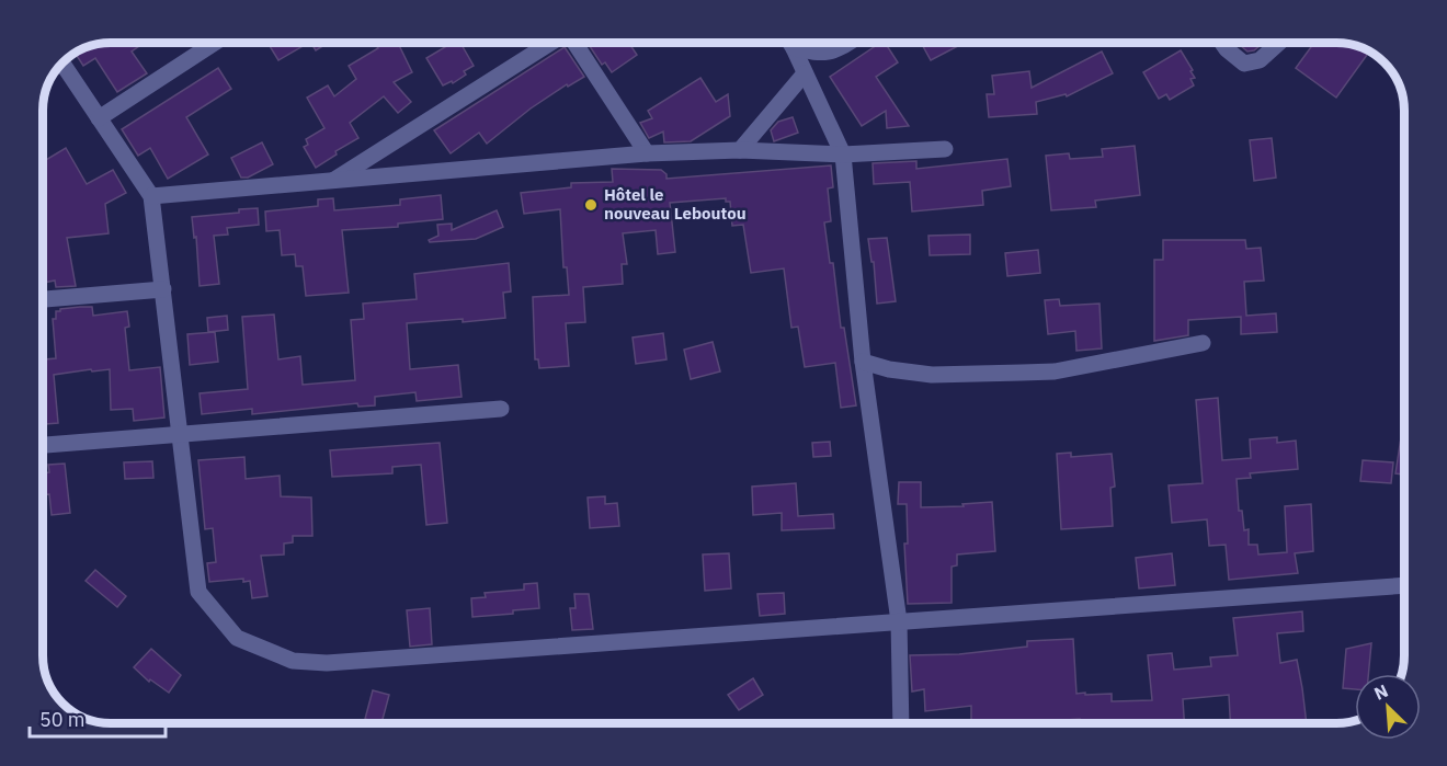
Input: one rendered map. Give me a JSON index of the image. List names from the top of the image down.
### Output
{
  "places": ["Hôtel le nouveau Leboutou"],
  "scale_bar": "50 m",
  "north": "top left"
}
